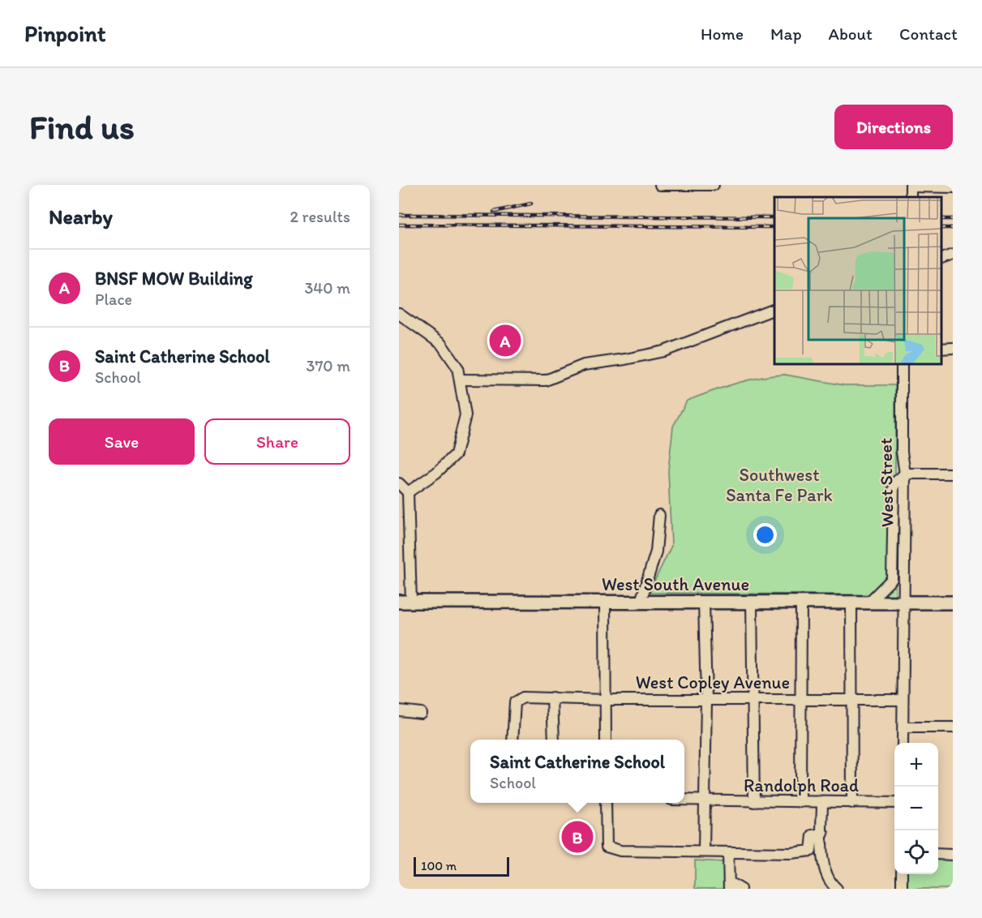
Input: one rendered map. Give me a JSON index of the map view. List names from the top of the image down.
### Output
{
  "streets": {
    "main road": ["West South Avenue"],
    "street": ["West Street", "West Copley Avenue", "Randolph Road"]
  },
  "crossings": [
    ["West Street", "West South Avenue"],
    ["West Street", "West Copley Avenue"]
  ],
  "parks": ["Southwest Santa Fe Park"],
  "scale_bar": "100 m",
  "page": {
    "header": "Pinpoint",
    "nav": [
      "Home",
      "Map",
      "About",
      "Contact"
    ],
    "buttons": [
      "Directions",
      ["Save", "Share"]
    ],
    "title": "Find us",
    "heading": ["Nearby", "2 results"],
    "list": [
      {
        "mark": "A",
        "name": "BNSF MOW Building",
        "note": "Place",
        "value": "340 m"
      },
      {
        "mark": "B",
        "name": "Saint Catherine School",
        "note": "School",
        "value": "370 m"
      }
    ],
    "pins": ["A", "B"],
    "popup": ["Saint Catherine School", "School"],
    "map_buttons": ["+", "−"],
    "scale": "100 m"
  }
}
